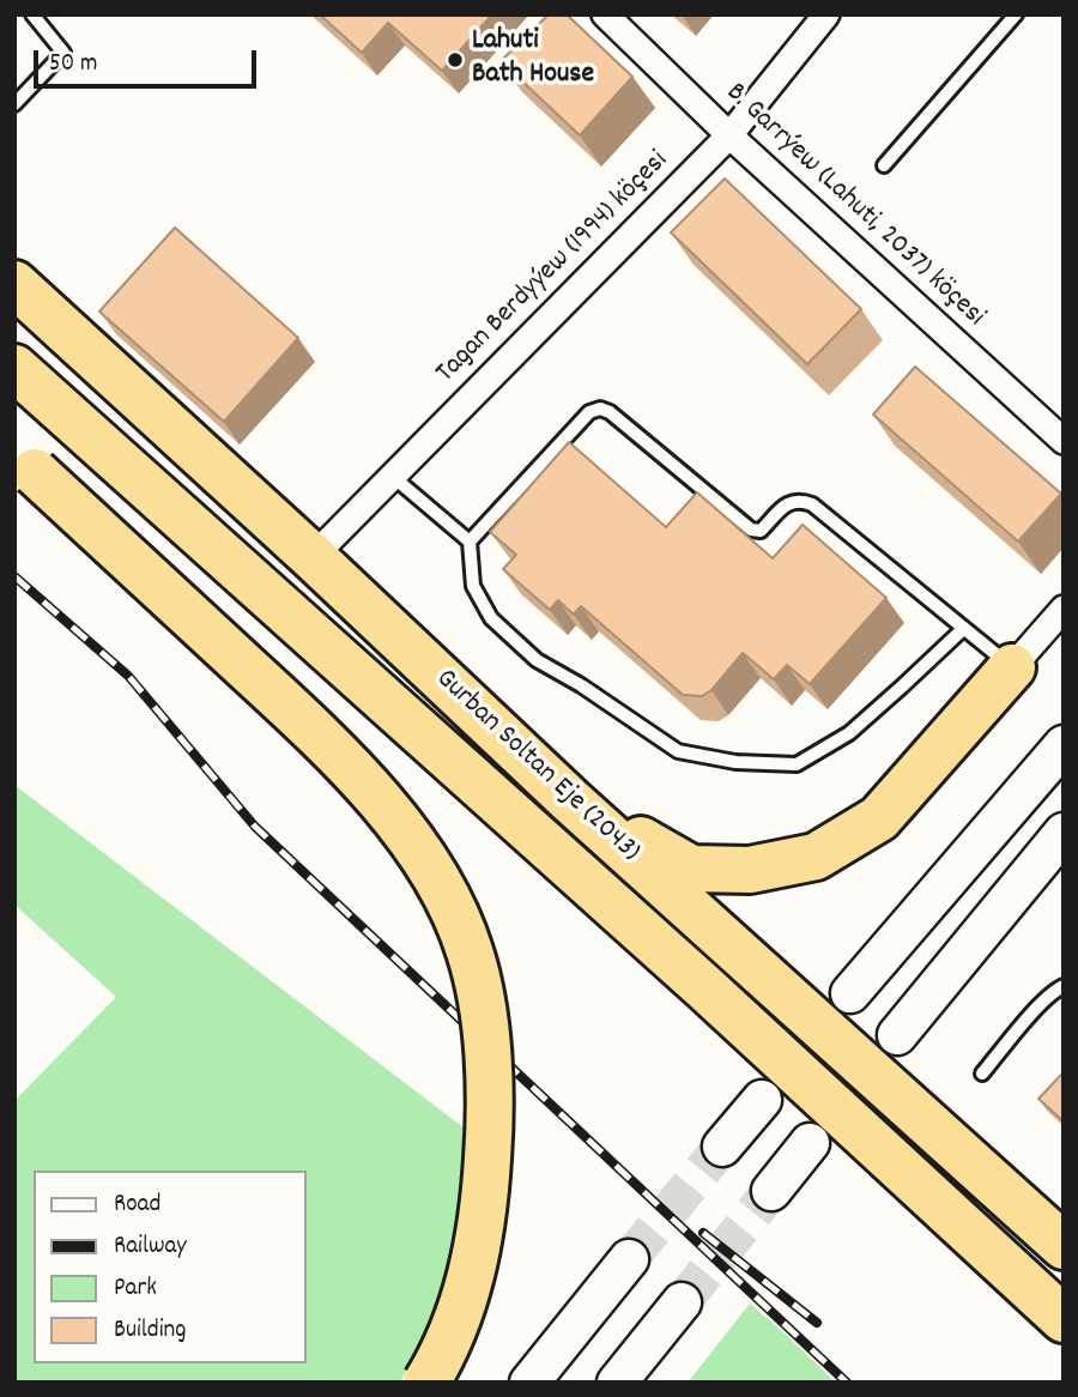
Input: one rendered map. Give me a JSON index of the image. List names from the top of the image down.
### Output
{
  "streets": {
    "highway": ["Gurban Soltan Eje (2043)"],
    "street": ["B. Garrýew (Lahuti, 2037) köçesi", "Tagan Berdyýew (1994) köçesi"]
  },
  "crossings": [
    ["B. Garrýew (Lahuti, 2037) köçesi", "Tagan Berdyýew (1994) köçesi"],
    ["Tagan Berdyýew (1994) köçesi", "Gurban Soltan Eje (2043)"]
  ],
  "places": ["Lahuti Bath House"],
  "legend": [
    "Road",
    "Railway",
    "Park",
    "Building"
  ],
  "scale_bar": "50 m"
}
